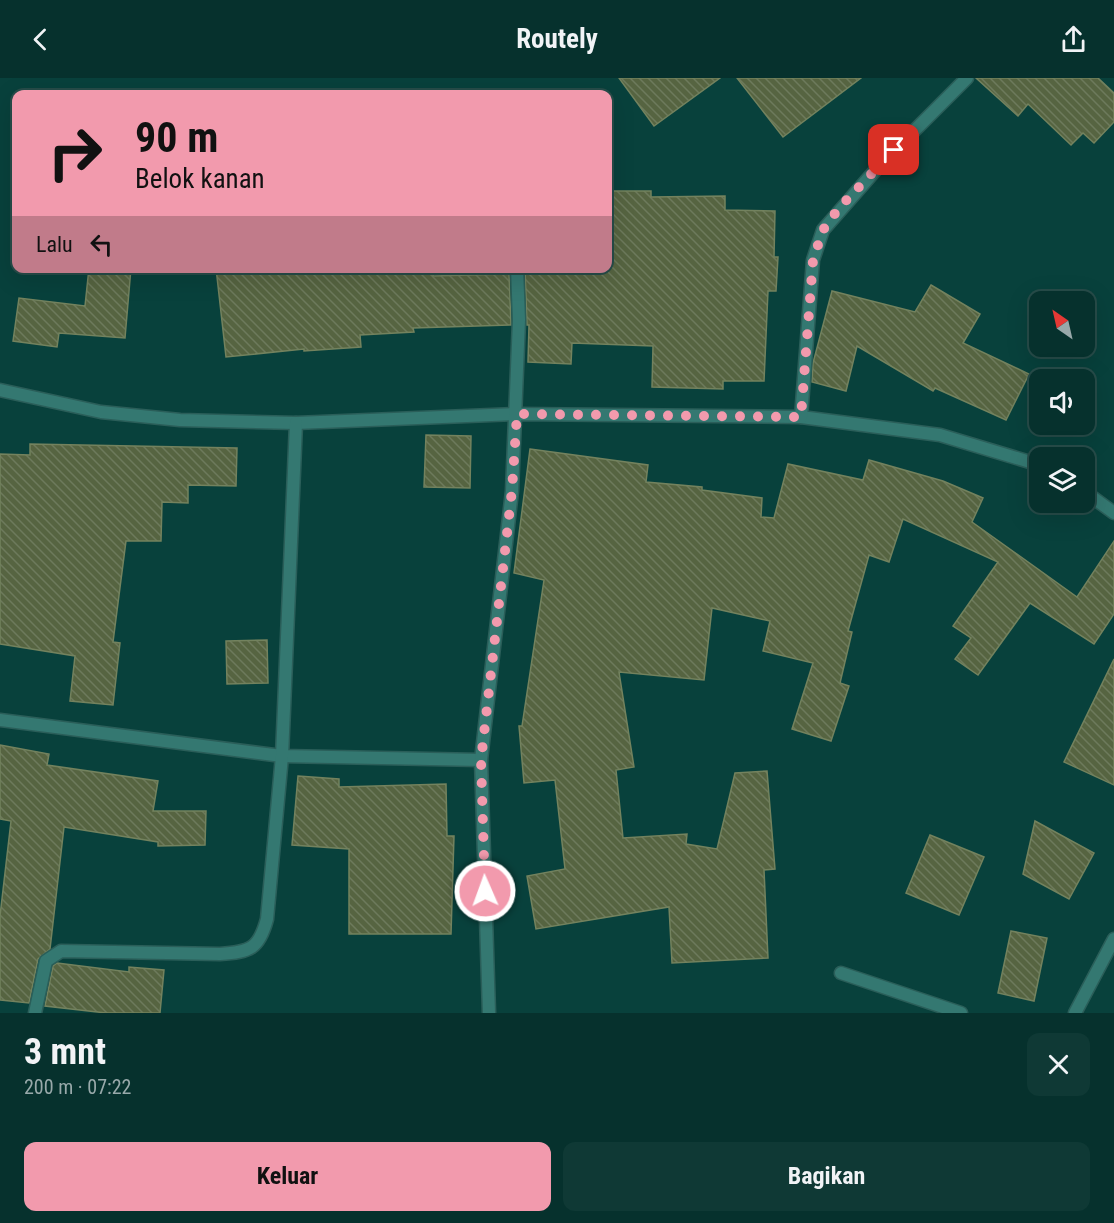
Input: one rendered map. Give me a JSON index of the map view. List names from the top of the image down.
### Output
{
  "north": "top left",
  "page": {
    "header": "Routely",
    "turn": ["90 m", "Belok kanan"],
    "then": "Lalu",
    "heading": ["3 mnt", "200 m · 07:22"],
    "buttons": ["Keluar", "Bagikan"]
  }
}
